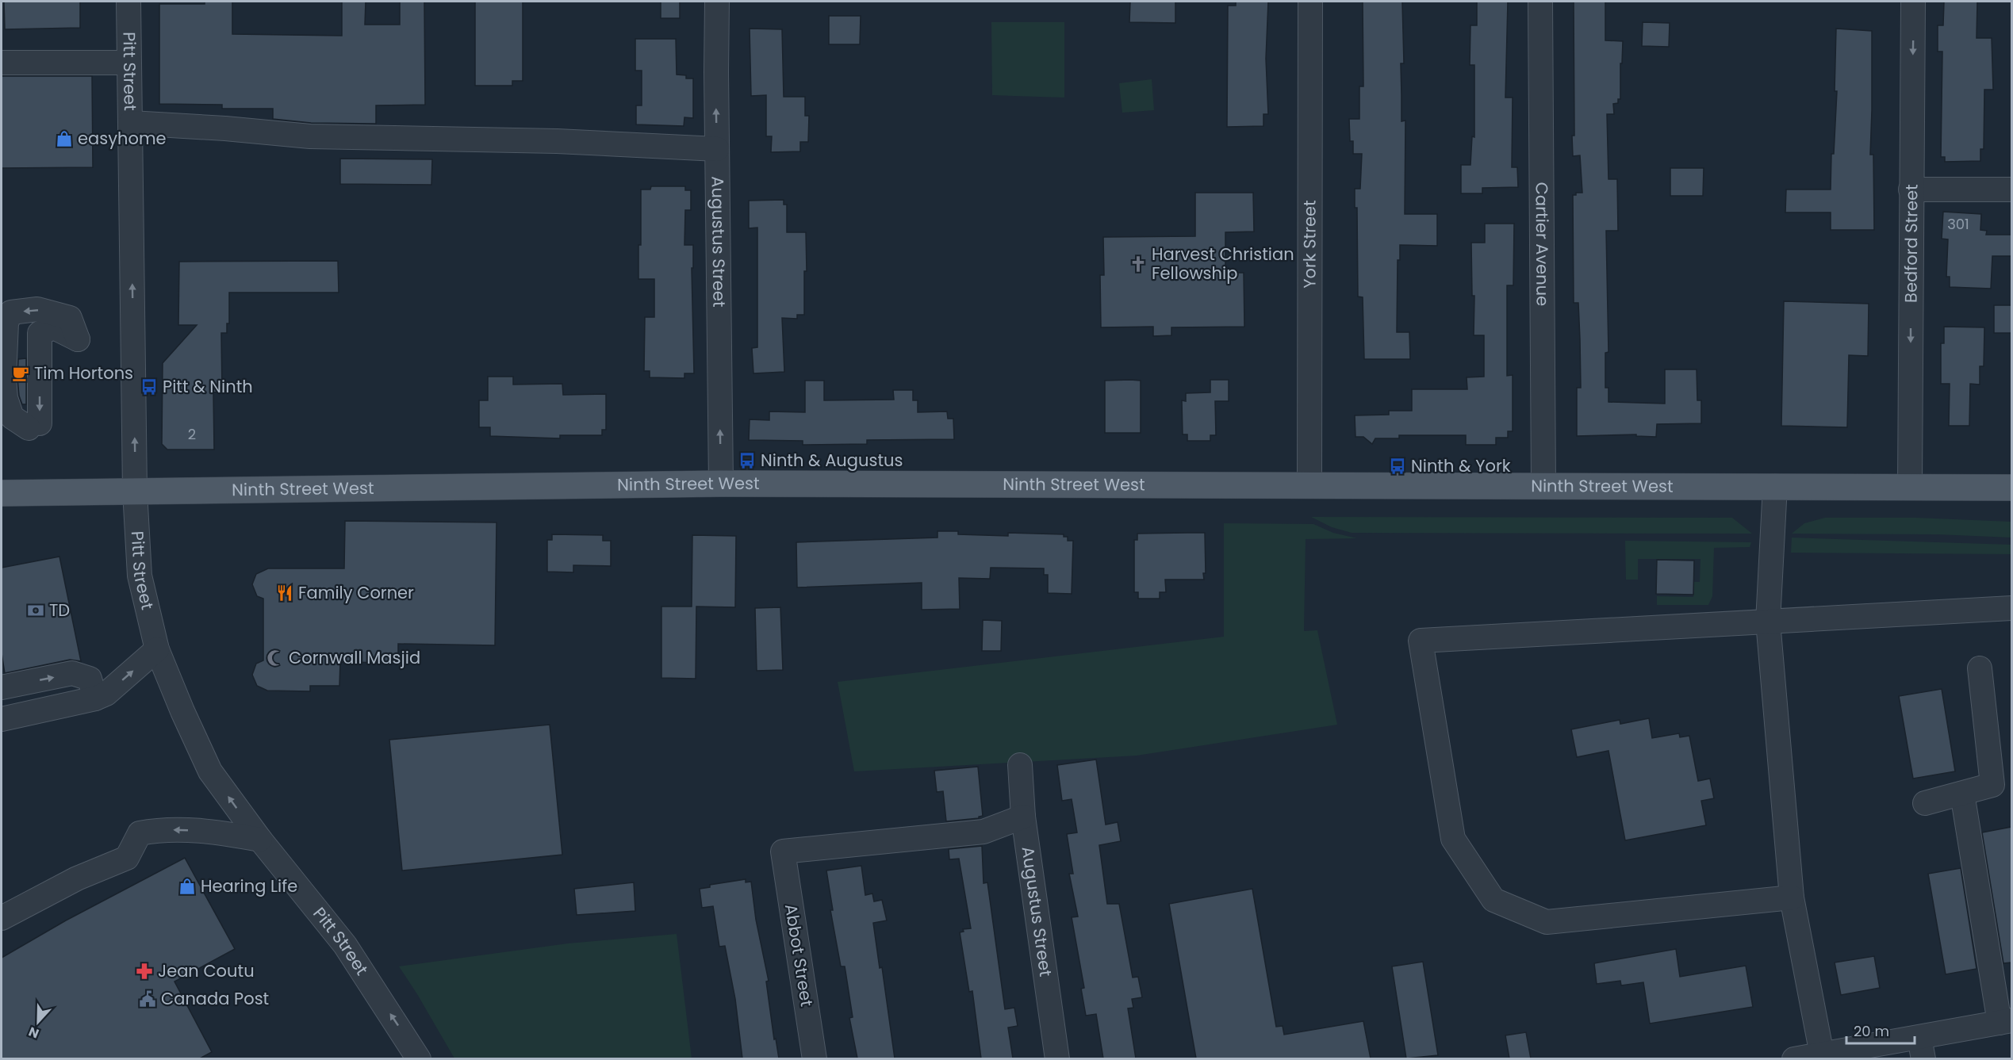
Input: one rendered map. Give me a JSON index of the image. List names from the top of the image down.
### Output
{
  "streets": {
    "main road": ["Ninth Street West"],
    "street": [
      "Pitt Street",
      "Augustus Street",
      "York Street",
      "Bedford Street",
      "Cartier Avenue",
      "Abbot Street"
    ]
  },
  "crossings": [
    ["Pitt Street", "Ninth Street West"],
    ["Augustus Street", "Ninth Street West"],
    ["Augustus Street", "Abbot Street"],
    ["York Street", "Ninth Street West"],
    ["Bedford Street", "Ninth Street West"],
    ["Cartier Avenue", "Ninth Street West"]
  ],
  "one_way": ["Pitt Street", "Augustus Street", "Bedford Street"],
  "places": {
    "shop": ["easyhome", "Hearing Life"],
    "church": ["Harvest Christian Fellowship"],
    "cafe": ["Tim Hortons"],
    "bus stop": ["Pitt & Ninth", "Ninth & Augustus", "Ninth & York"],
    "restaurant": ["Family Corner"],
    "bank": ["TD"],
    "mosque": ["Cornwall Masjid"],
    "pharmacy": ["Jean Coutu"],
    "public building": ["Canada Post"]
  },
  "house_numbers": ["301", "2"],
  "scale_bar": "20 m",
  "north": "bottom"
}
